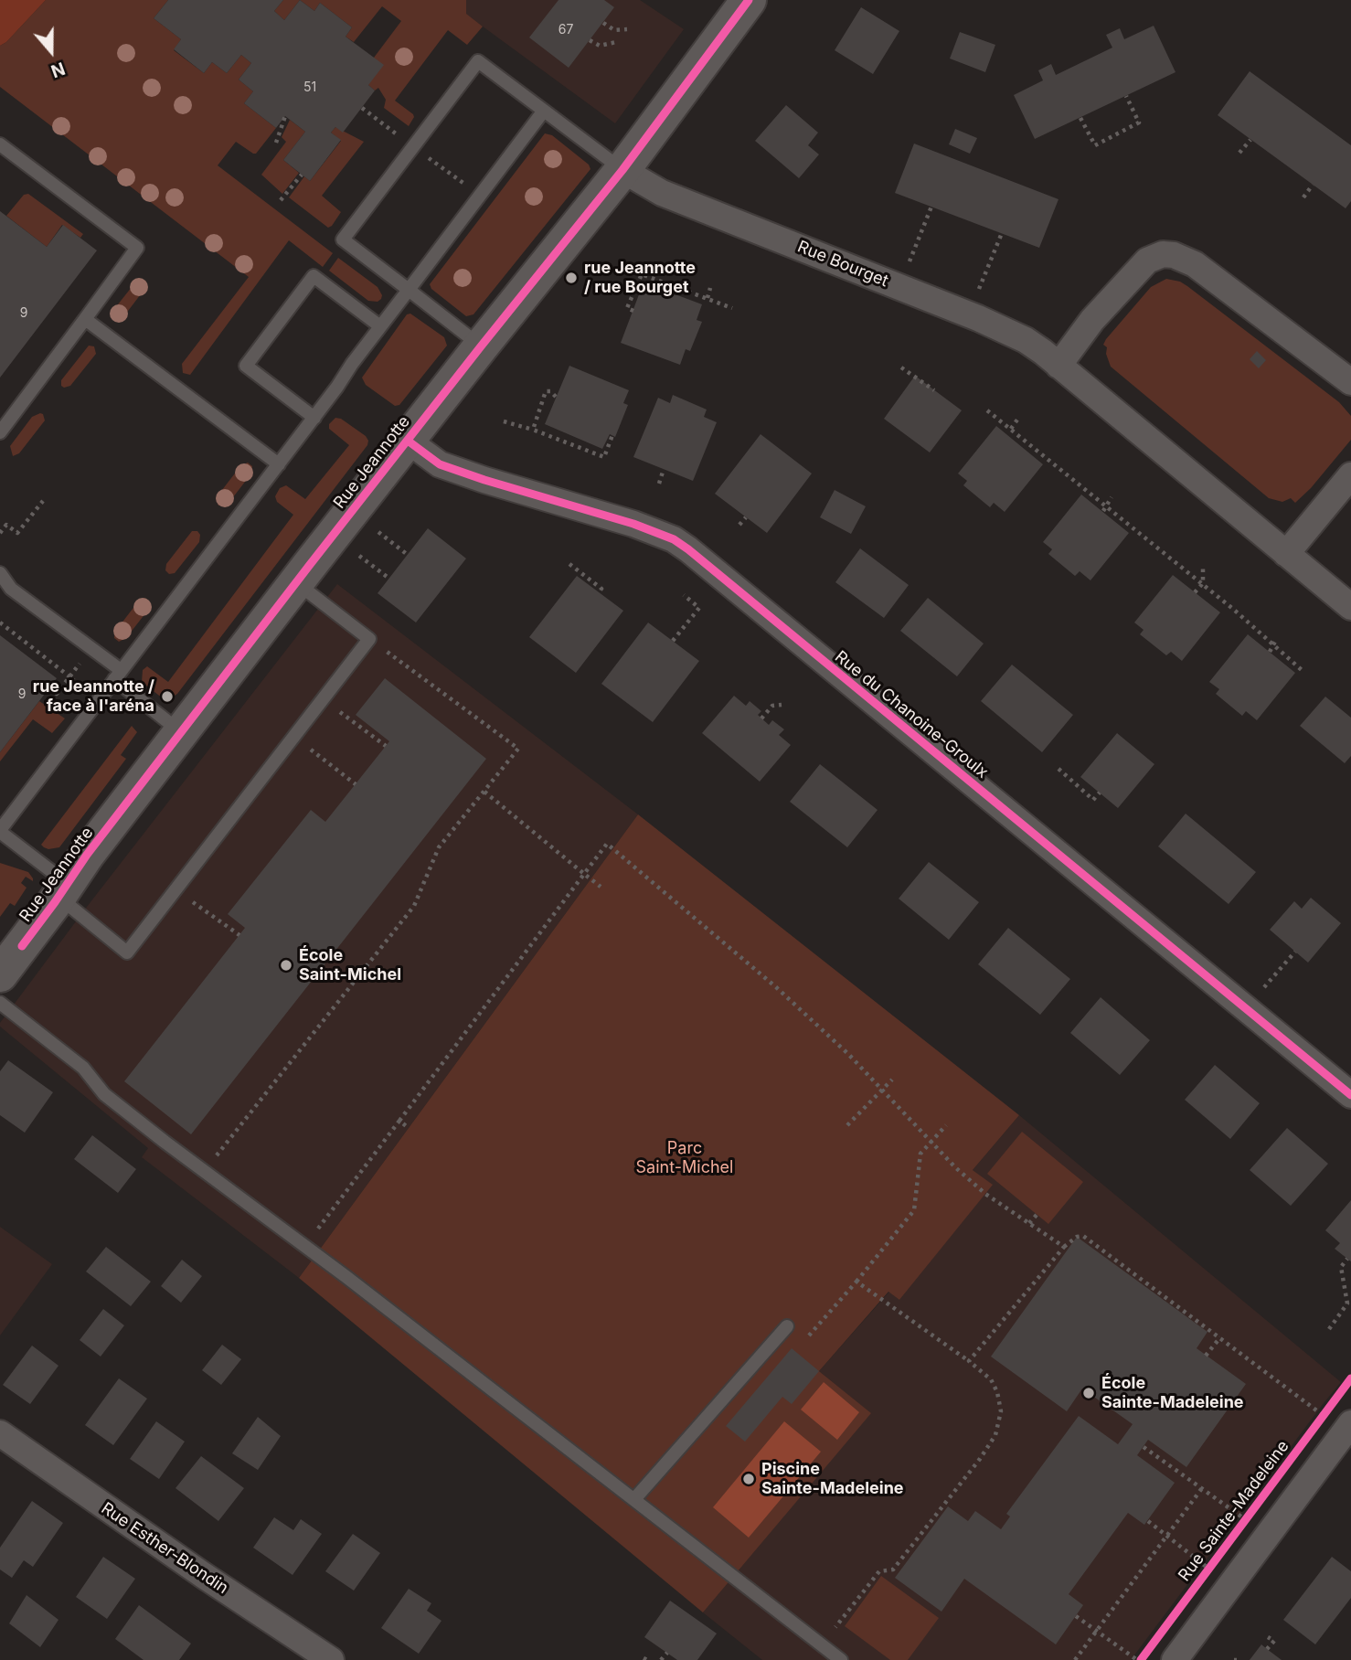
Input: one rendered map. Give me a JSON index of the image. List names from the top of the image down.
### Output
{
  "streets": {
    "main road": ["Rue Jeannotte"],
    "street": ["Rue Bourget", "Rue du Chanoine-Groulx", "Rue Esther-Blondin"],
    "cycle path": ["Rue Sainte-Madeleine"]
  },
  "crossings": [
    ["Rue Bourget", "Rue Jeannotte"],
    ["Rue Jeannotte", "Rue du Chanoine-Groulx"]
  ],
  "parks": ["Parc Saint-Michel"],
  "places": [
    "rue Jeannotte / rue Bourget",
    "rue Jeannotte / face à l'aréna",
    "École Saint-Michel",
    "École Sainte-Madeleine",
    "Piscine Sainte-Madeleine"
  ],
  "house_numbers": [
    "67",
    "51",
    "9",
    "9"
  ],
  "north": "bottom"
}
